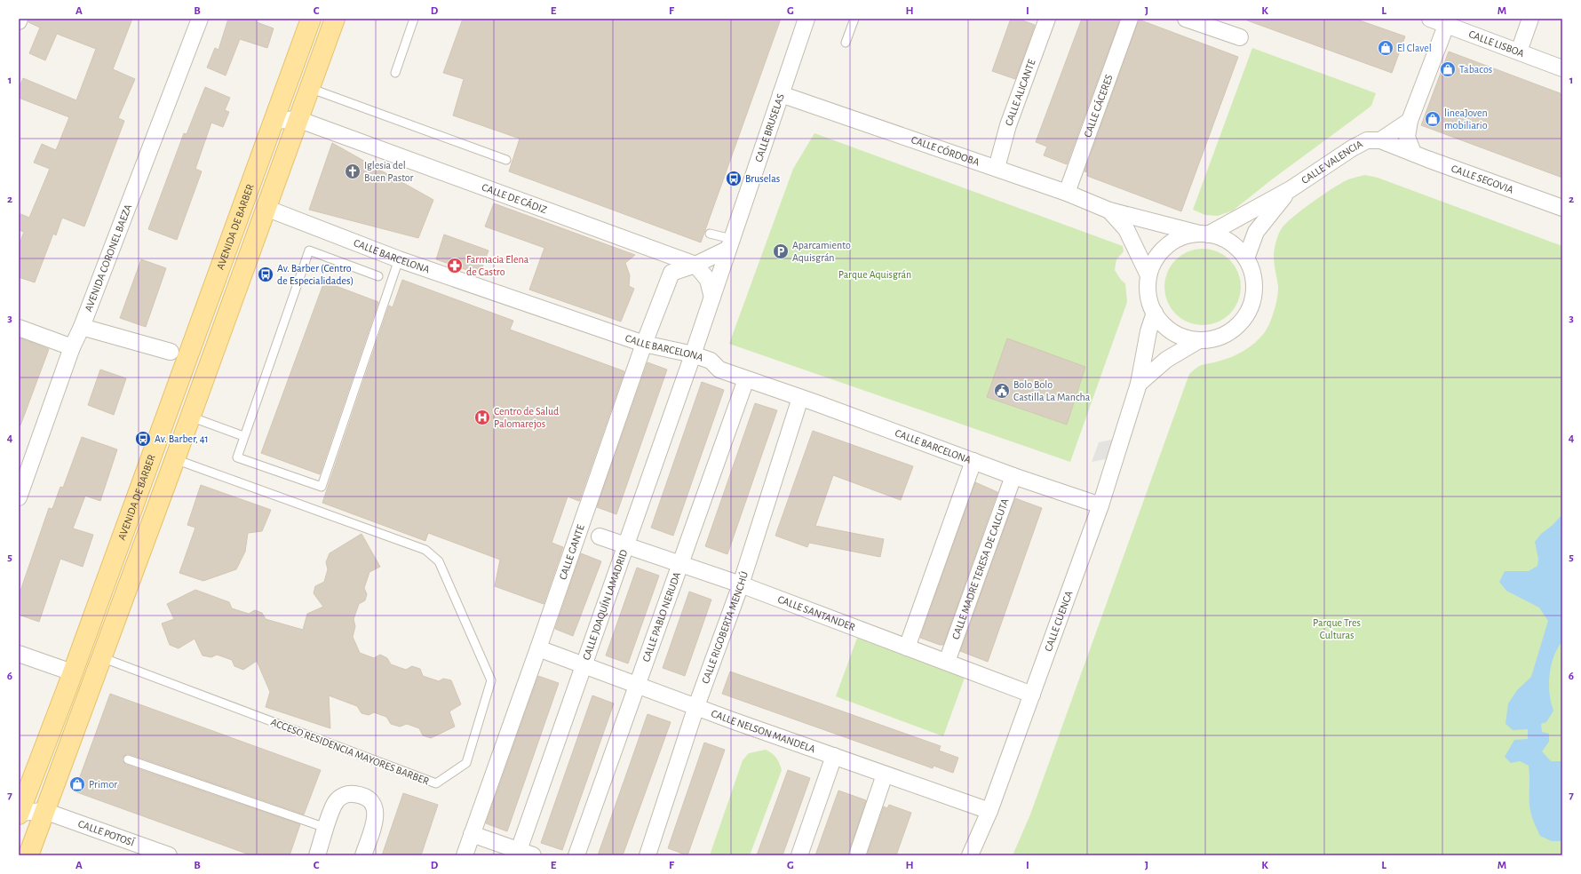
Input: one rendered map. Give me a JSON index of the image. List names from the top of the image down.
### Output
{
  "streets": {
    "main road": ["AVENIDA DE BARBER"],
    "street": [
      "CALLE LISBOA",
      "CALLE ALICANTE",
      "CALLE CÁCERES",
      "CALLE BRUSELAS",
      "CALLE CÓRDOBA",
      "CALLE VALENCIA",
      "CALLE SEGOVIA",
      "CALLE DE CÁDIZ",
      "CALLE BARCELONA",
      "AVENIDA CORONEL BAEZA",
      "CALLE GANTE",
      "CALLE MADRE TERESA DE CALCUTA",
      "CALLE JOAQUÍN LAMADRID",
      "CALLE SANTANDER",
      "CALLE PABLO NERUDA",
      "CALLE CUENCA",
      "CALLE RIGOBERTA MENCHÚ",
      "CALLE NELSON MANDELA",
      "CALLE POTOSÍ"
    ],
    "lane": ["ACCESO RESIDENCIA MAYORES BARBER"]
  },
  "crossings": [
    ["CALLE ALICANTE", "CALLE CÓRDOBA"],
    ["CALLE CÁCERES", "CALLE CÓRDOBA"],
    ["CALLE BRUSELAS", "CALLE CÓRDOBA"],
    ["CALLE BRUSELAS", "CALLE BARCELONA"],
    ["CALLE BRUSELAS", "CALLE JOAQUÍN LAMADRID"],
    ["CALLE CÓRDOBA", "CALLE VALENCIA"],
    ["CALLE CÓRDOBA", "CALLE CUENCA"],
    ["CALLE VALENCIA", "CALLE SEGOVIA"],
    ["CALLE VALENCIA", "CALLE CUENCA"],
    ["CALLE DE CÁDIZ", "AVENIDA DE BARBER"],
    ["CALLE DE CÁDIZ", "CALLE GANTE"],
    ["AVENIDA DE BARBER", "CALLE BARCELONA"],
    ["AVENIDA DE BARBER", "ACCESO RESIDENCIA MAYORES BARBER"],
    ["AVENIDA DE BARBER", "CALLE POTOSÍ"],
    ["CALLE BARCELONA", "CALLE GANTE"],
    ["CALLE BARCELONA", "CALLE MADRE TERESA DE CALCUTA"],
    ["CALLE BARCELONA", "CALLE JOAQUÍN LAMADRID"],
    ["CALLE BARCELONA", "CALLE PABLO NERUDA"],
    ["CALLE BARCELONA", "CALLE CUENCA"],
    ["CALLE BARCELONA", "CALLE RIGOBERTA MENCHÚ"],
    ["CALLE GANTE", "CALLE NELSON MANDELA"],
    ["CALLE MADRE TERESA DE CALCUTA", "CALLE SANTANDER"],
    ["CALLE JOAQUÍN LAMADRID", "CALLE SANTANDER"],
    ["CALLE JOAQUÍN LAMADRID", "CALLE NELSON MANDELA"],
    ["CALLE SANTANDER", "CALLE PABLO NERUDA"],
    ["CALLE SANTANDER", "CALLE CUENCA"],
    ["CALLE SANTANDER", "CALLE RIGOBERTA MENCHÚ"],
    ["CALLE PABLO NERUDA", "CALLE NELSON MANDELA"],
    ["CALLE CUENCA", "CALLE NELSON MANDELA"],
    ["CALLE RIGOBERTA MENCHÚ", "CALLE NELSON MANDELA"]
  ],
  "parks": ["Parque Aquisgrán", "Parque Tres Culturas"],
  "places": {
    "shop": [
      "El Clavel",
      "Tabacos",
      "lineaJoven mobiliario",
      "Primor"
    ],
    "church": ["Iglesia del Buen Pastor"],
    "bus stop": ["Bruselas", "Av. Barber (Centro de Especialidades)", "Av. Barber, 41"],
    "parking": ["Aparcamiento Aquisgrán"],
    "pharmacy": ["Farmacia Elena de Castro"],
    "public building": ["Bolo Bolo Castilla La Mancha"],
    "hospital": ["Centro de Salud Palomarejos"]
  },
  "grid": {
    "columns": [
      "A",
      "B",
      "C",
      "D",
      "E",
      "F",
      "G",
      "H",
      "I",
      "J",
      "K",
      "L",
      "M"
    ],
    "rows": [
      "1",
      "2",
      "3",
      "4",
      "5",
      "6",
      "7"
    ]
  }
}
